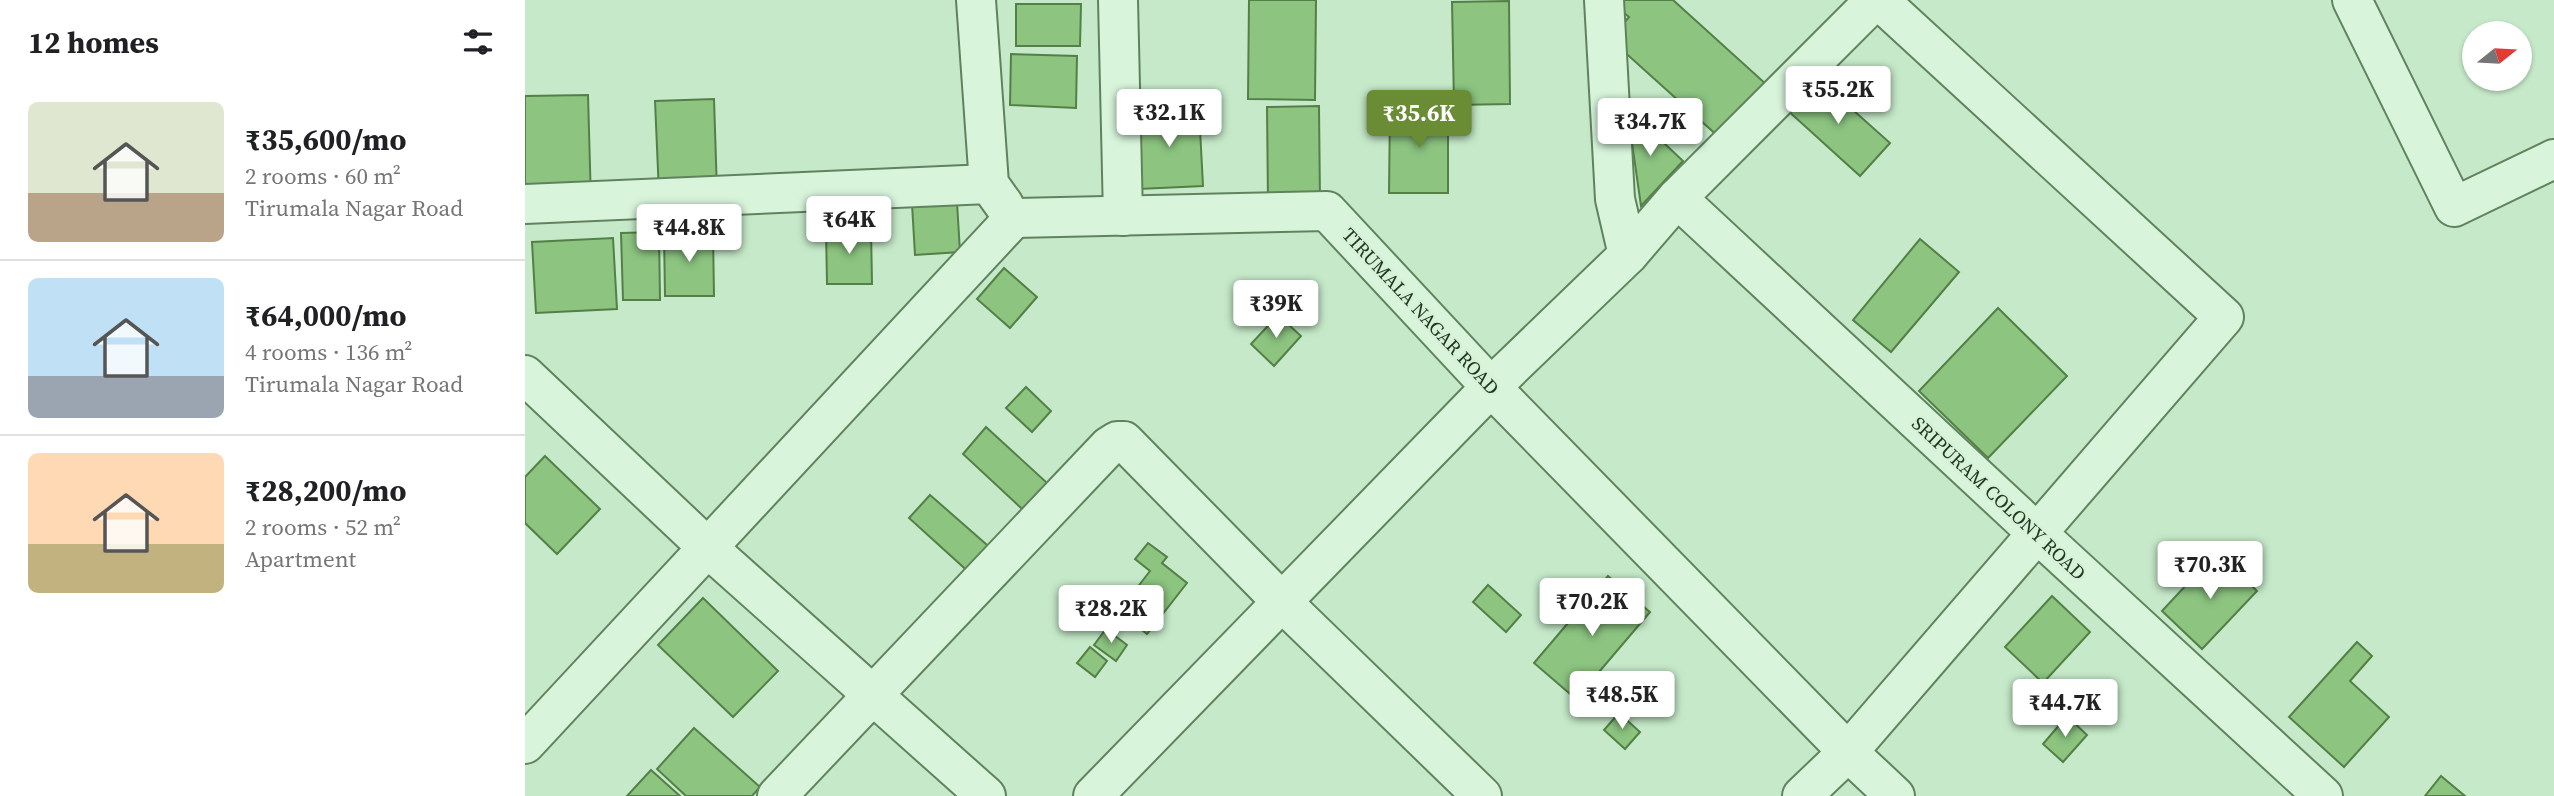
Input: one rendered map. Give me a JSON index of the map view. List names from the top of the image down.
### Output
{
  "streets": {
    "street": ["TIRUMALA NAGAR ROAD", "SRIPURAM COLONY ROAD"]
  },
  "north": "right",
  "page": {
    "heading": "12 homes",
    "price": [
      "₹55.2K",
      "₹32.1K",
      "₹35.6K",
      "₹34.7K",
      "₹64K",
      "₹44.8K",
      "₹39K",
      "₹70.3K",
      "₹70.2K",
      "₹28.2K",
      "₹48.5K",
      "₹44.7K"
    ],
    "list": [
      {
        "name": "₹35,600/mo",
        "note": "2 rooms · 60 m² · Tirumala Nagar Road"
      },
      {
        "name": "₹64,000/mo",
        "note": "4 rooms · 136 m² · Tirumala Nagar Road"
      },
      {
        "name": "₹28,200/mo",
        "note": "2 rooms · 52 m² · Apartment"
      }
    ]
  }
}
